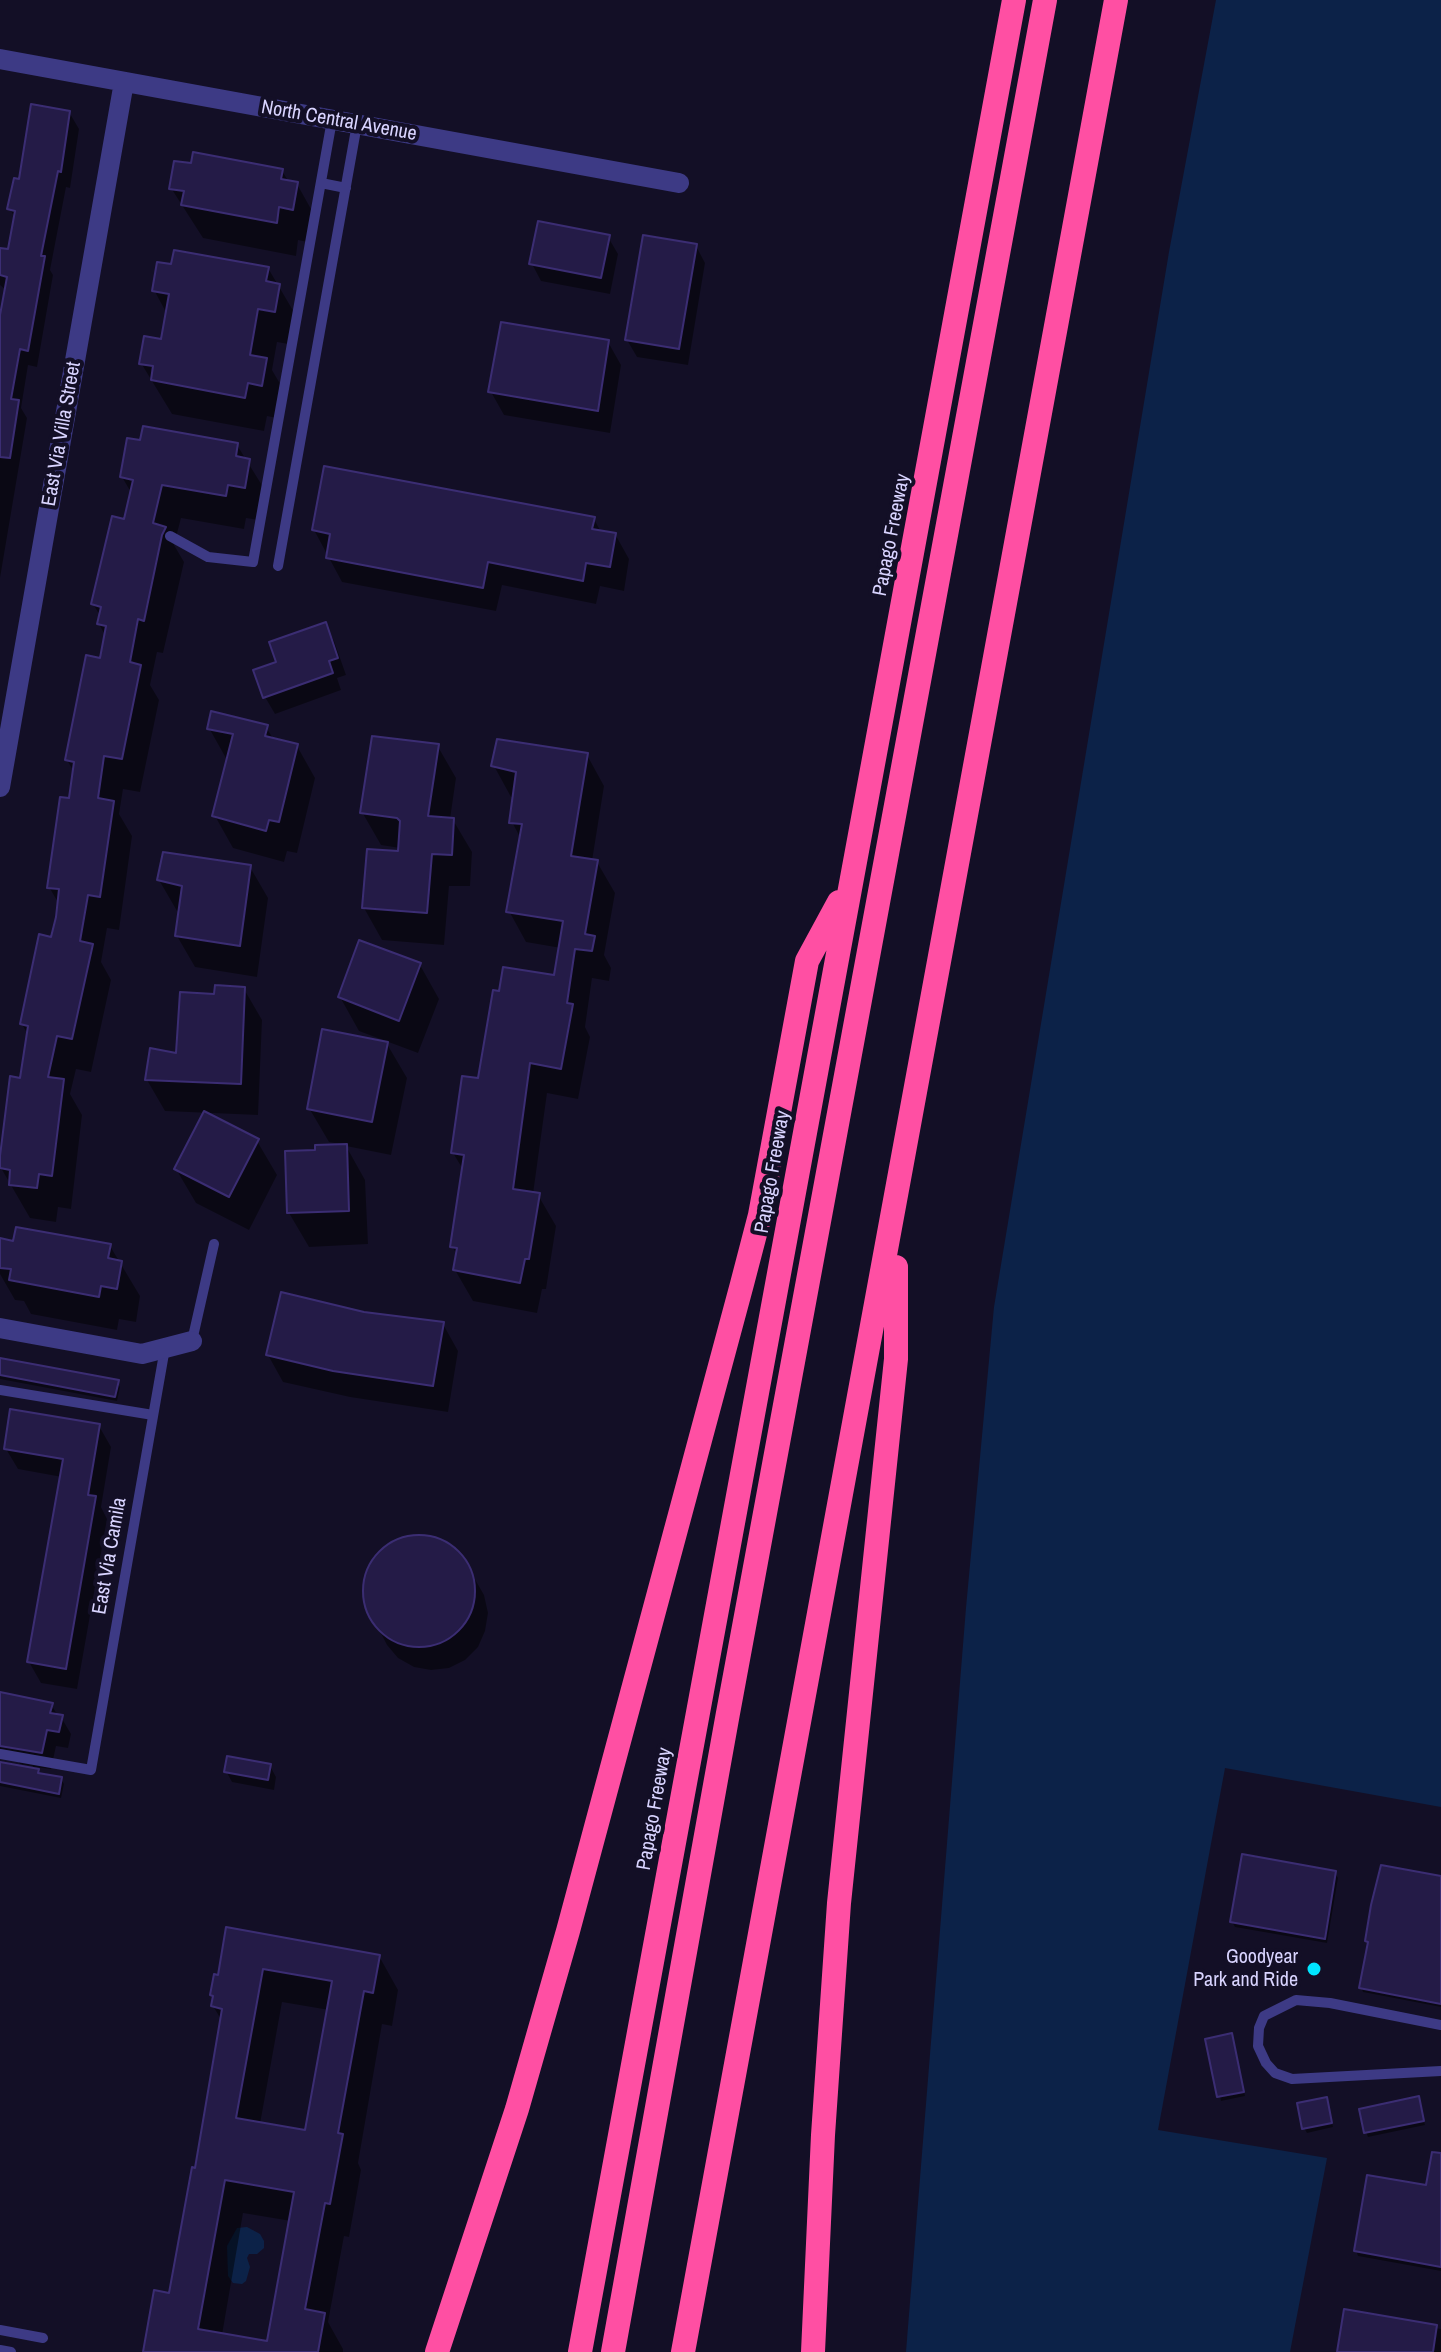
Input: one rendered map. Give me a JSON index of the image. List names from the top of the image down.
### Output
{
  "streets": {
    "highway": ["Papago Freeway"],
    "street": ["North Central Avenue", "East Via Villa Street"],
    "lane": ["East Via Camila"]
  },
  "crossings": [
    ["North Central Avenue", "East Via Villa Street"]
  ],
  "places": ["Goodyear Park and Ride"]
}
